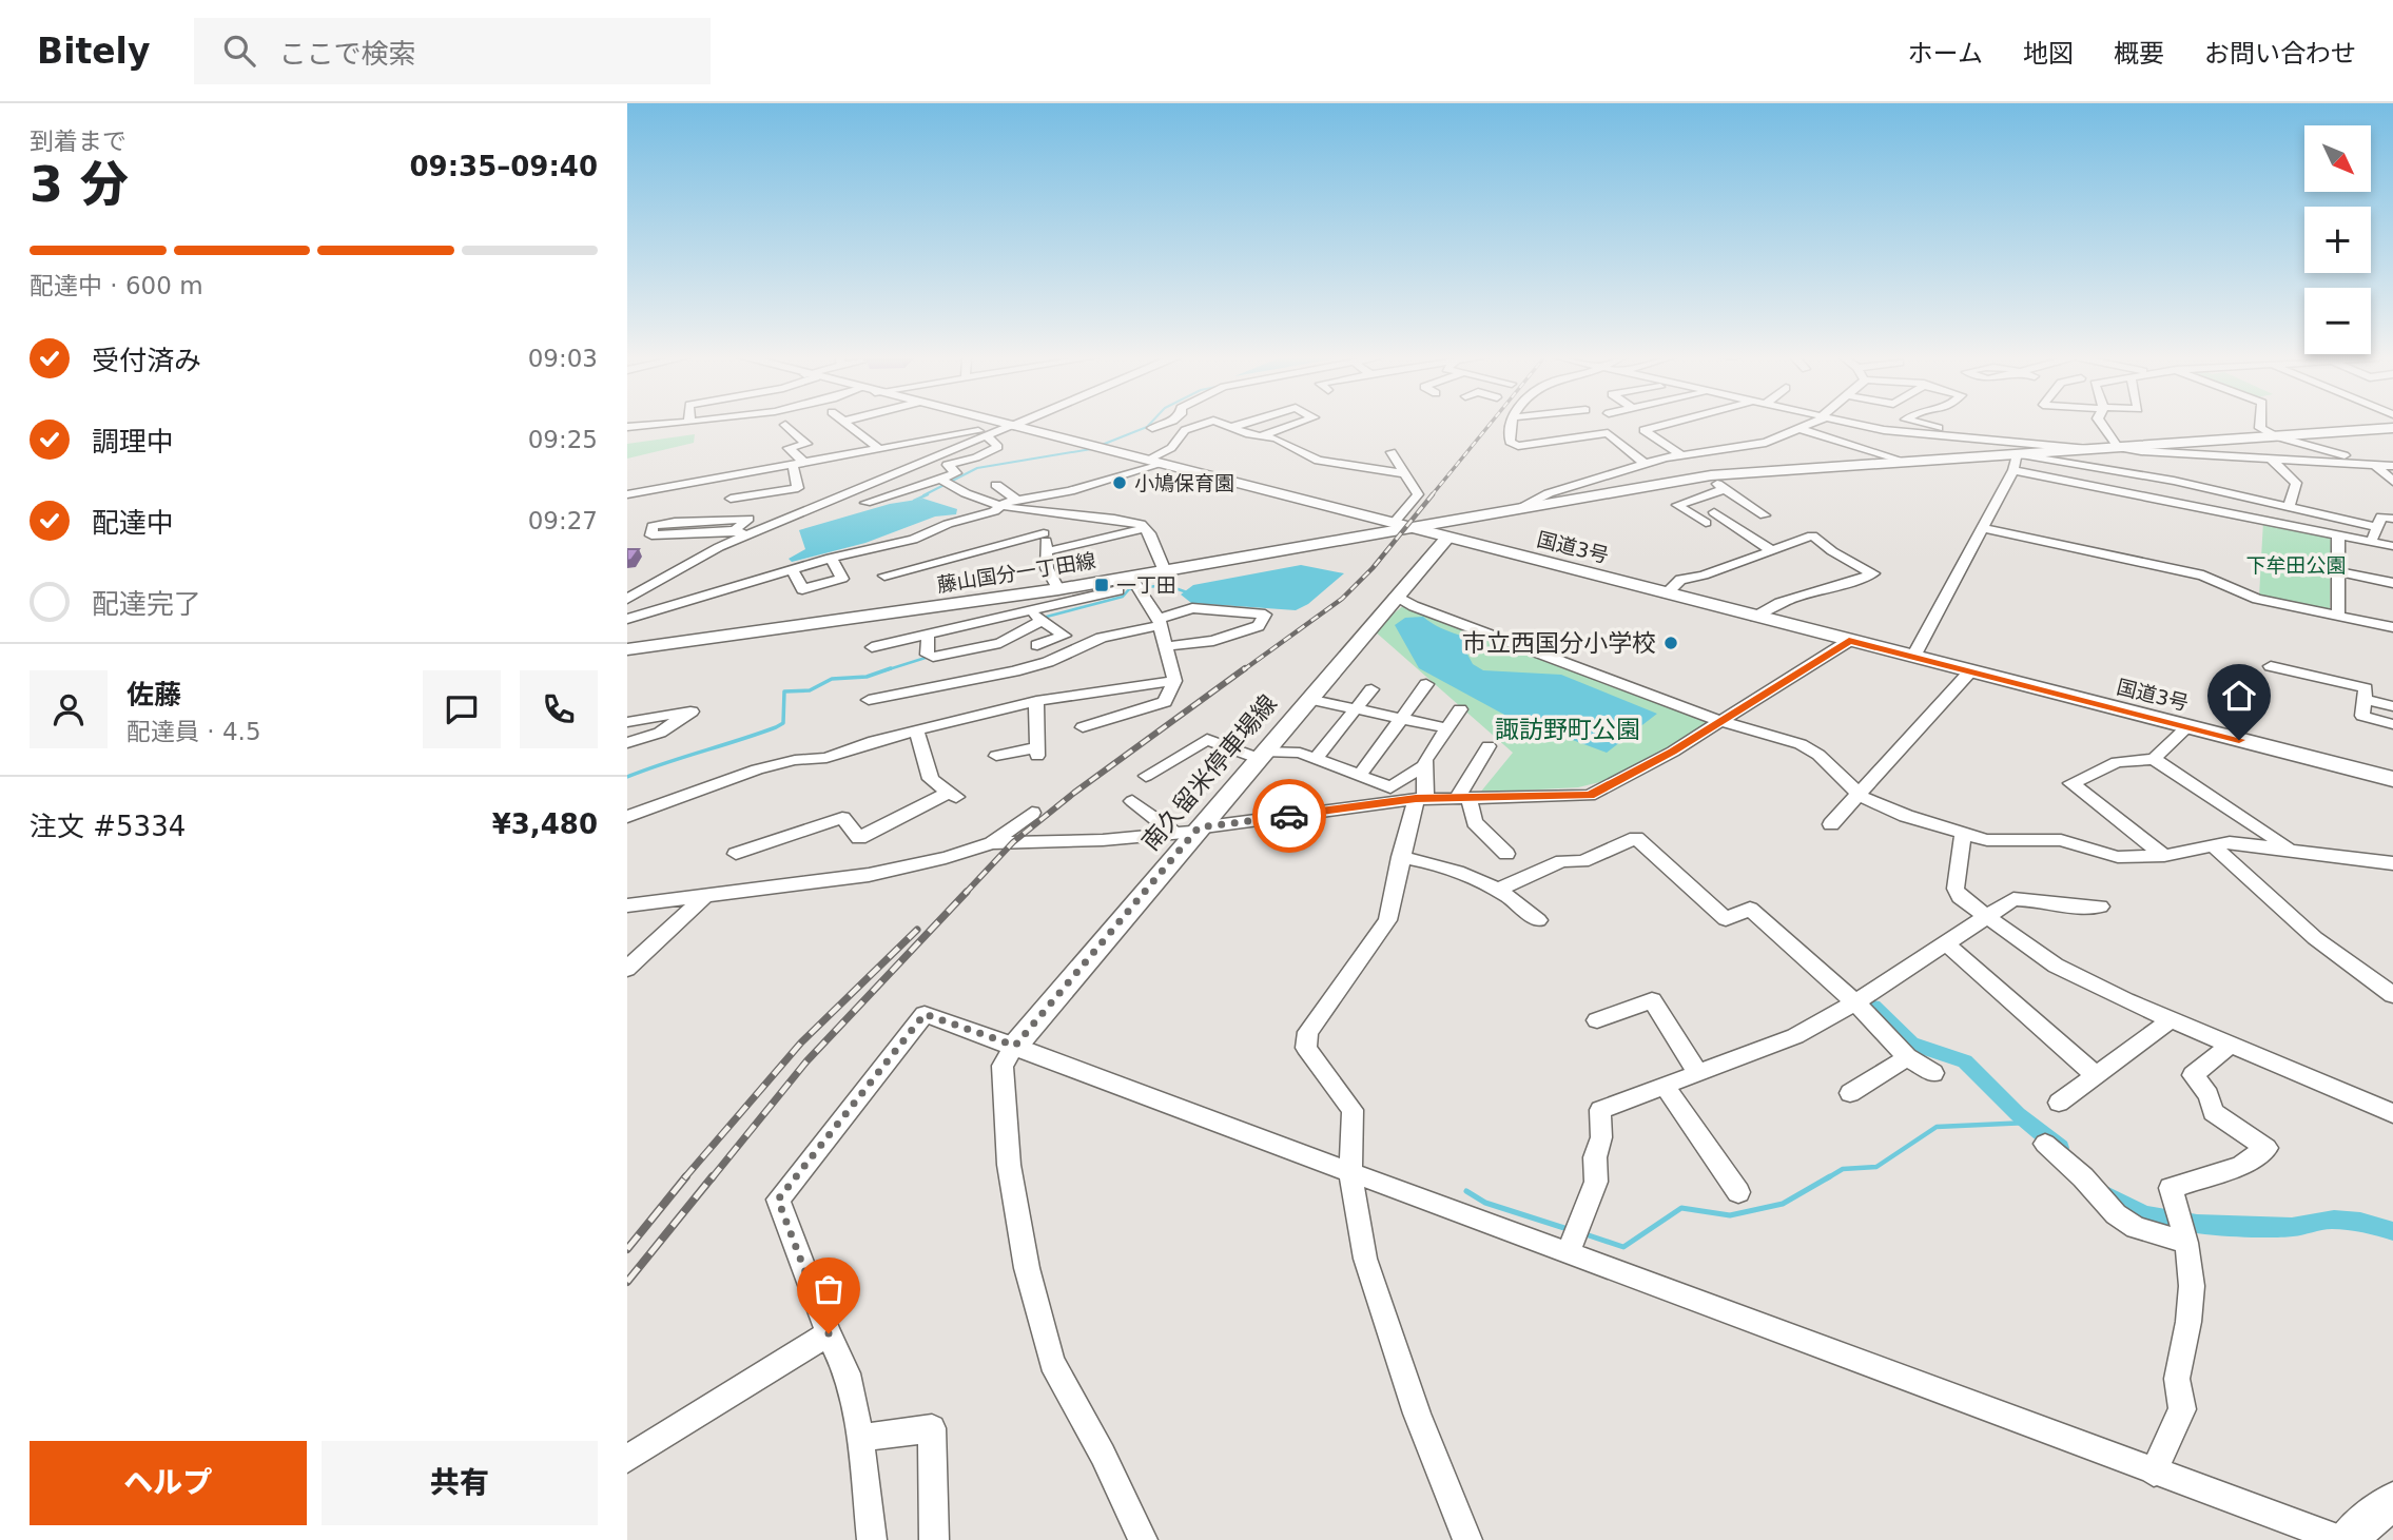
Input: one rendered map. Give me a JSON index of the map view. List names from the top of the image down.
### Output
{
  "streets": {
    "highway": ["国道3号"],
    "main road": ["藤山国分一丁田線", "南久留米停車場線"]
  },
  "crossings": [
    ["国道3号", "藤山国分一丁田線"],
    ["国道3号", "南久留米停車場線"]
  ],
  "parks": ["下牟田公園", "諏訪野町公園"],
  "places": {
    "other": ["小鳩保育園", "市立西国分小学校"],
    "transit": ["一丁田"]
  },
  "north": "bottom right",
  "page": {
    "header": "Bitely",
    "search": "ここで検索",
    "nav": [
      "ホーム",
      "地図",
      "概要",
      "お問い合わせ"
    ],
    "heading": ["3 分", "到着まで", "09:35–09:40"],
    "panel": [
      "佐藤",
      "配達員 · 4.5",
      "注文 #5334",
      "¥3,480"
    ],
    "map_buttons": ["+", "−"],
    "bar": "配達中 · 600 m",
    "list": [
      ["受付済み", "09:03"],
      ["調理中", "09:25"],
      ["配達中", "09:27"],
      "配達完了"
    ],
    "buttons": ["ヘルプ", "共有"]
  }
}
